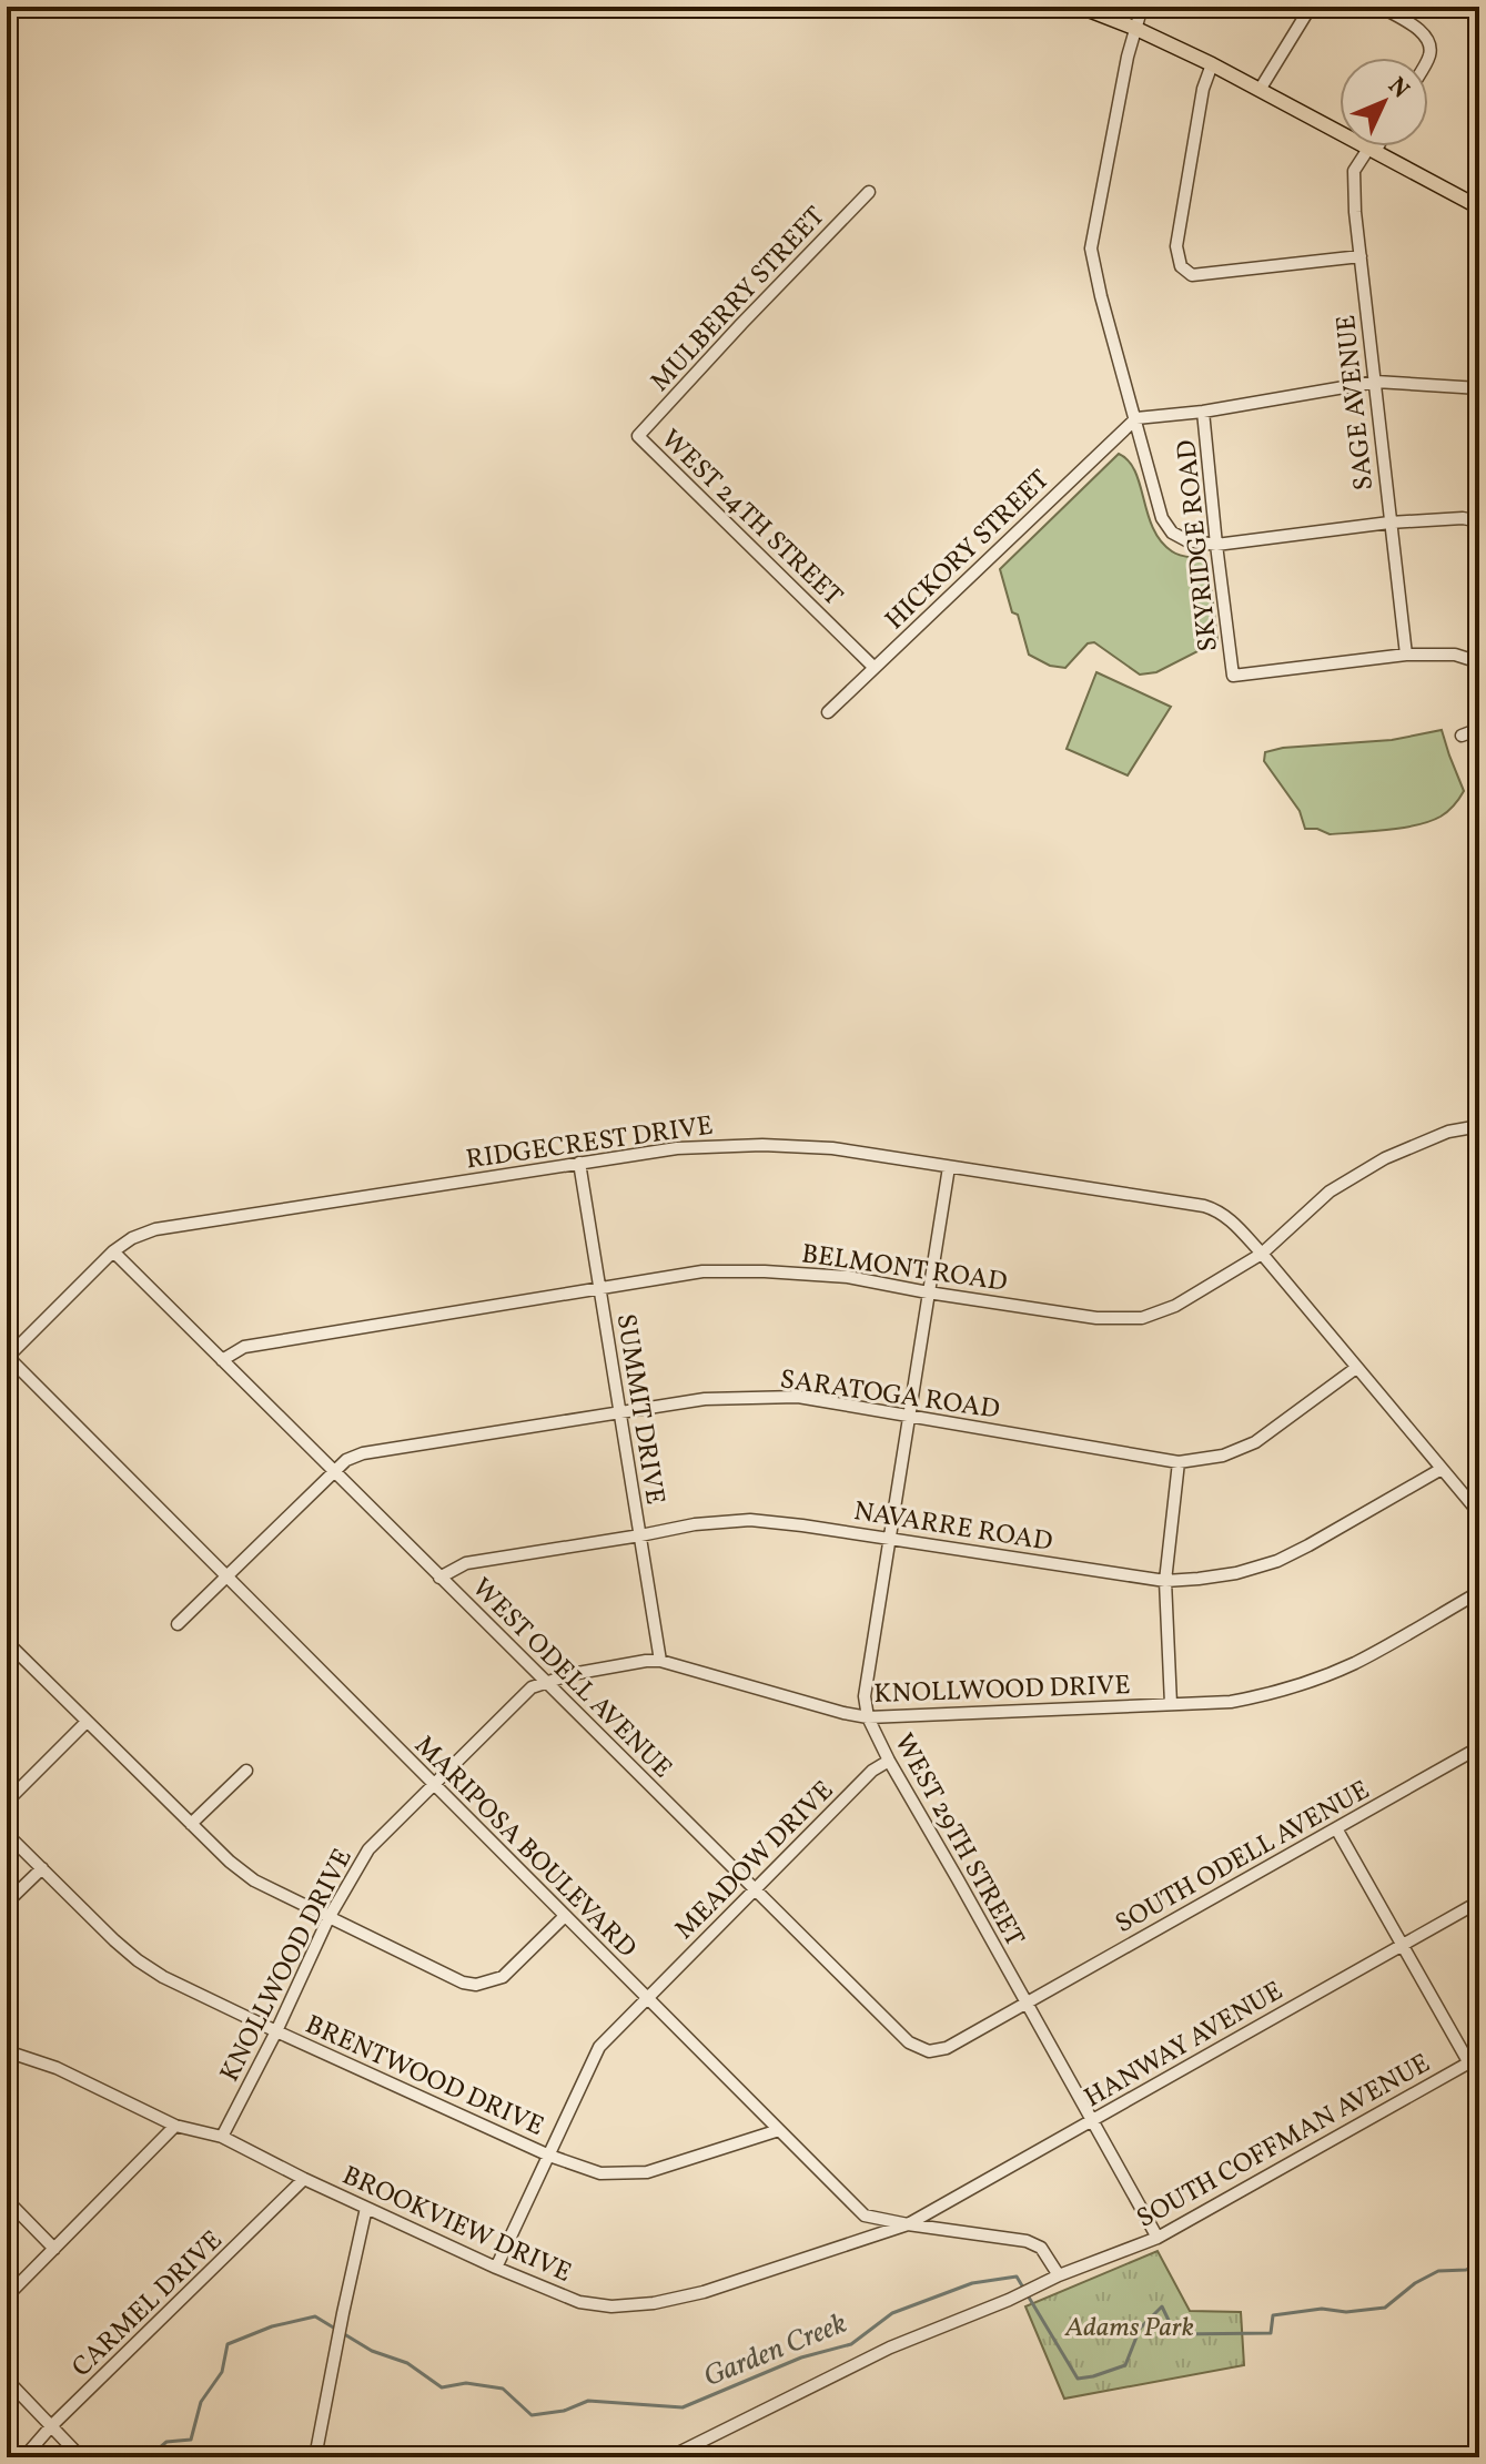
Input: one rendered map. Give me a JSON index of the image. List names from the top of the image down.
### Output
{
  "streets": {
    "street": [
      "MULBERRY STREET",
      "SAGE AVENUE",
      "WEST 24TH STREET",
      "SKYRIDGE ROAD",
      "HICKORY STREET",
      "RIDGECREST DRIVE",
      "BELMONT ROAD",
      "SARATOGA ROAD",
      "SUMMIT DRIVE",
      "NAVARRE ROAD",
      "WEST ODELL AVENUE",
      "KNOLLWOOD DRIVE",
      "WEST 29TH STREET",
      "MARIPOSA BOULEVARD",
      "SOUTH ODELL AVENUE",
      "MEADOW DRIVE",
      "HANWAY AVENUE",
      "BRENTWOOD DRIVE",
      "SOUTH COFFMAN AVENUE",
      "BROOKVIEW DRIVE",
      "CARMEL DRIVE"
    ]
  },
  "crossings": [
    ["MULBERRY STREET", "WEST 24TH STREET"],
    ["SAGE AVENUE", "SKYRIDGE ROAD"],
    ["WEST 24TH STREET", "HICKORY STREET"],
    ["RIDGECREST DRIVE", "BELMONT ROAD"],
    ["RIDGECREST DRIVE", "SARATOGA ROAD"],
    ["RIDGECREST DRIVE", "SUMMIT DRIVE"],
    ["RIDGECREST DRIVE", "NAVARRE ROAD"],
    ["RIDGECREST DRIVE", "WEST ODELL AVENUE"],
    ["RIDGECREST DRIVE", "WEST 29TH STREET"],
    ["RIDGECREST DRIVE", "MARIPOSA BOULEVARD"],
    ["BELMONT ROAD", "SUMMIT DRIVE"],
    ["BELMONT ROAD", "WEST ODELL AVENUE"],
    ["BELMONT ROAD", "WEST 29TH STREET"],
    ["SARATOGA ROAD", "SUMMIT DRIVE"],
    ["SARATOGA ROAD", "WEST ODELL AVENUE"],
    ["SARATOGA ROAD", "WEST 29TH STREET"],
    ["SARATOGA ROAD", "MARIPOSA BOULEVARD"],
    ["SUMMIT DRIVE", "NAVARRE ROAD"],
    ["SUMMIT DRIVE", "KNOLLWOOD DRIVE"],
    ["NAVARRE ROAD", "WEST ODELL AVENUE"],
    ["NAVARRE ROAD", "WEST 29TH STREET"],
    ["WEST ODELL AVENUE", "KNOLLWOOD DRIVE"],
    ["WEST ODELL AVENUE", "WEST 29TH STREET"],
    ["WEST ODELL AVENUE", "SOUTH ODELL AVENUE"],
    ["WEST ODELL AVENUE", "MEADOW DRIVE"],
    ["KNOLLWOOD DRIVE", "WEST 29TH STREET"],
    ["KNOLLWOOD DRIVE", "MARIPOSA BOULEVARD"],
    ["KNOLLWOOD DRIVE", "BRENTWOOD DRIVE"],
    ["KNOLLWOOD DRIVE", "BROOKVIEW DRIVE"],
    ["WEST 29TH STREET", "SOUTH ODELL AVENUE"],
    ["WEST 29TH STREET", "MEADOW DRIVE"],
    ["WEST 29TH STREET", "HANWAY AVENUE"],
    ["WEST 29TH STREET", "SOUTH COFFMAN AVENUE"],
    ["MARIPOSA BOULEVARD", "MEADOW DRIVE"],
    ["MARIPOSA BOULEVARD", "HANWAY AVENUE"],
    ["MARIPOSA BOULEVARD", "BRENTWOOD DRIVE"],
    ["MARIPOSA BOULEVARD", "SOUTH COFFMAN AVENUE"],
    ["MARIPOSA BOULEVARD", "BROOKVIEW DRIVE"],
    ["MEADOW DRIVE", "BRENTWOOD DRIVE"],
    ["MEADOW DRIVE", "BROOKVIEW DRIVE"],
    ["HANWAY AVENUE", "BROOKVIEW DRIVE"],
    ["BROOKVIEW DRIVE", "CARMEL DRIVE"]
  ],
  "water": ["Garden Creek"],
  "parks": ["Adams Park"],
  "north": "top right"
}
